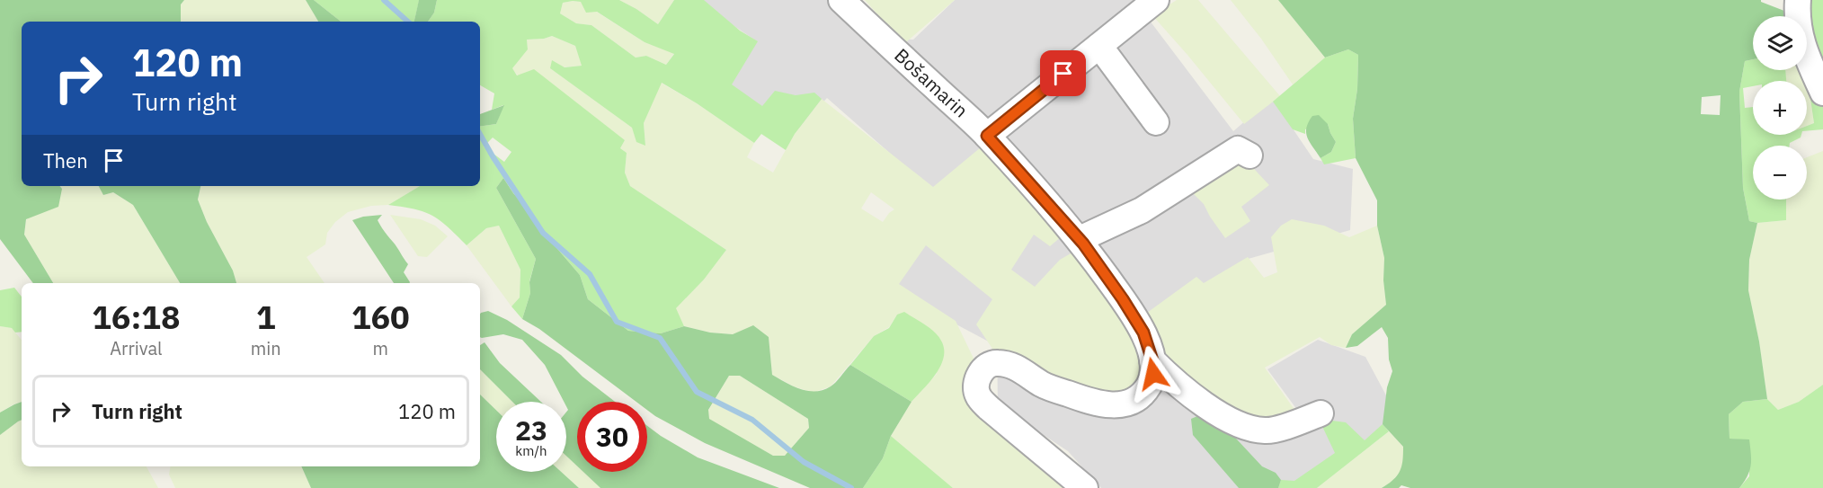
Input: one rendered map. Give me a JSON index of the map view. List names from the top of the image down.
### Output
{
  "streets": {
    "street": ["Bošamarin"]
  },
  "page": {
    "map_buttons": ["+", "−"],
    "turn": ["120 m", "Turn right"],
    "then": "Then",
    "eta": [
      "16:18",
      "Arrival",
      "1",
      "min",
      "160",
      "m"
    ],
    "list": [
      {
        "name": "Turn right",
        "value": "120 m"
      }
    ],
    "speed": "23 km/h",
    "limit": "30"
  }
}
